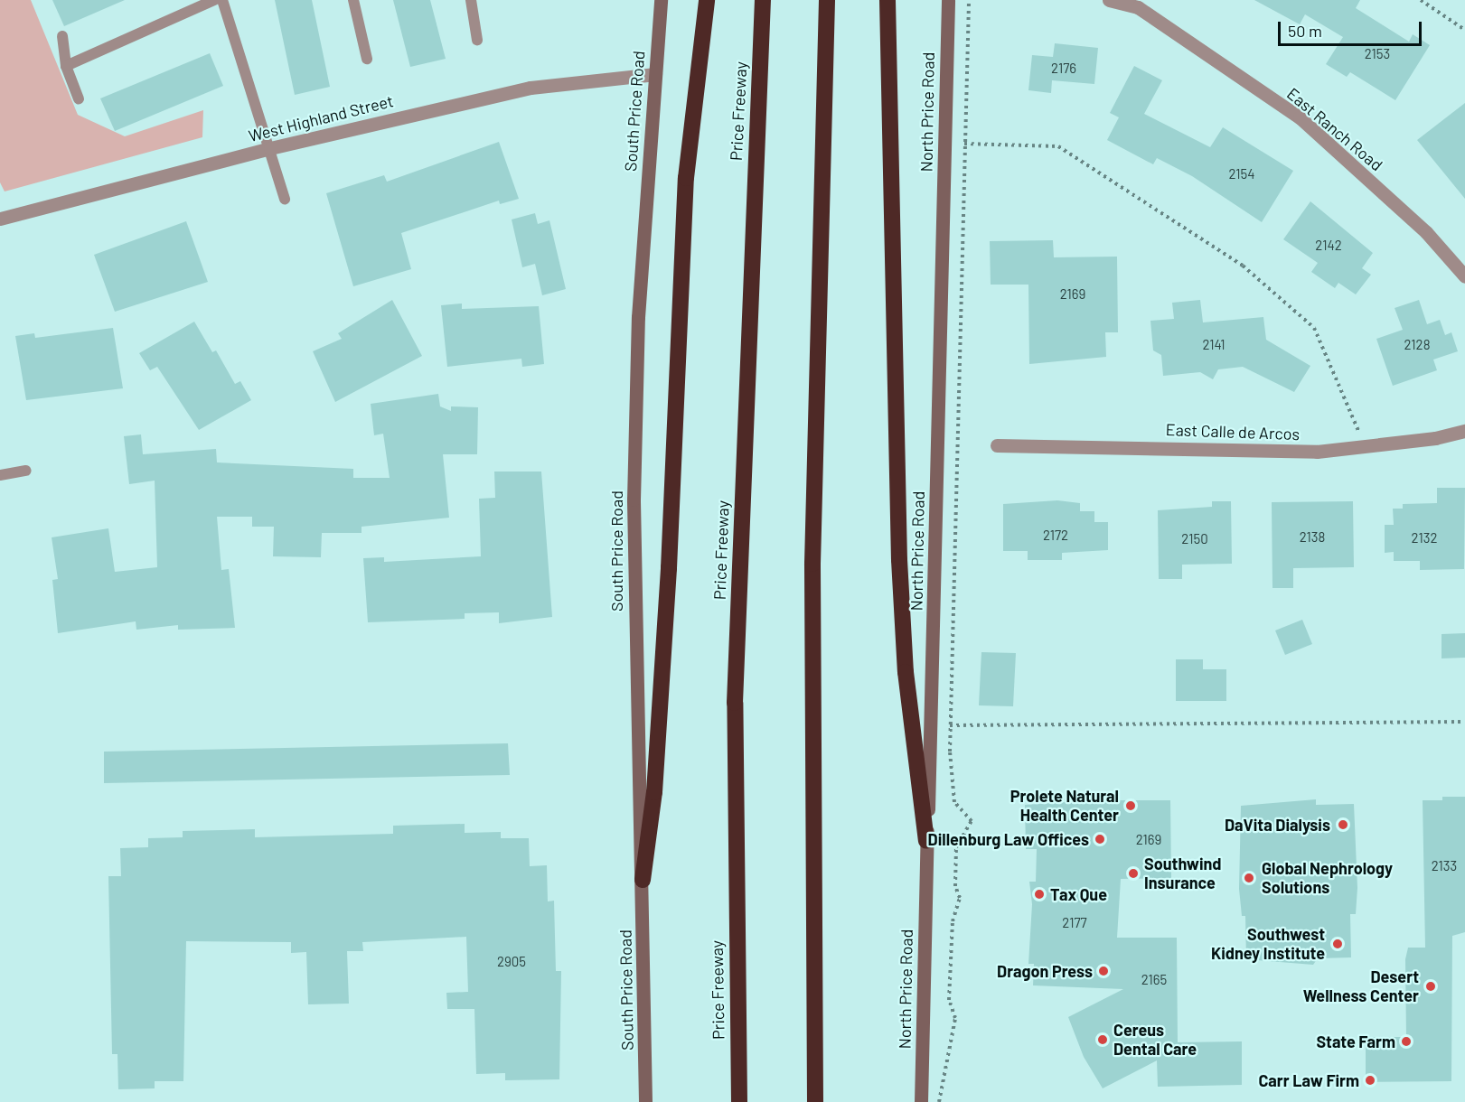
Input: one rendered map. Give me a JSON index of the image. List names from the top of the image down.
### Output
{
  "streets": {
    "highway": ["Price Freeway"],
    "main road": ["South Price Road", "North Price Road"],
    "street": ["West Highland Street", "East Ranch Road", "East Calle de Arcos"]
  },
  "crossings": [
    ["South Price Road", "West Highland Street"]
  ],
  "places": [
    "Prolete Natural Health Center",
    "DaVita Dialysis",
    "Dillenburg Law Offices",
    "Southwind Insurance",
    "Global Nephrology Solutions",
    "Tax Que",
    "Southwest Kidney Institute",
    "Dragon Press",
    "Desert Wellness Center",
    "Cereus Dental Care",
    "State Farm",
    "Carr Law Firm"
  ],
  "house_numbers": [
    "2153",
    "2176",
    "2154",
    "2142",
    "2169",
    "2141",
    "2128",
    "2172",
    "2138",
    "2132",
    "2150",
    "2169",
    "2133",
    "2177",
    "2905",
    "2165"
  ],
  "scale_bar": "50 m"
}
